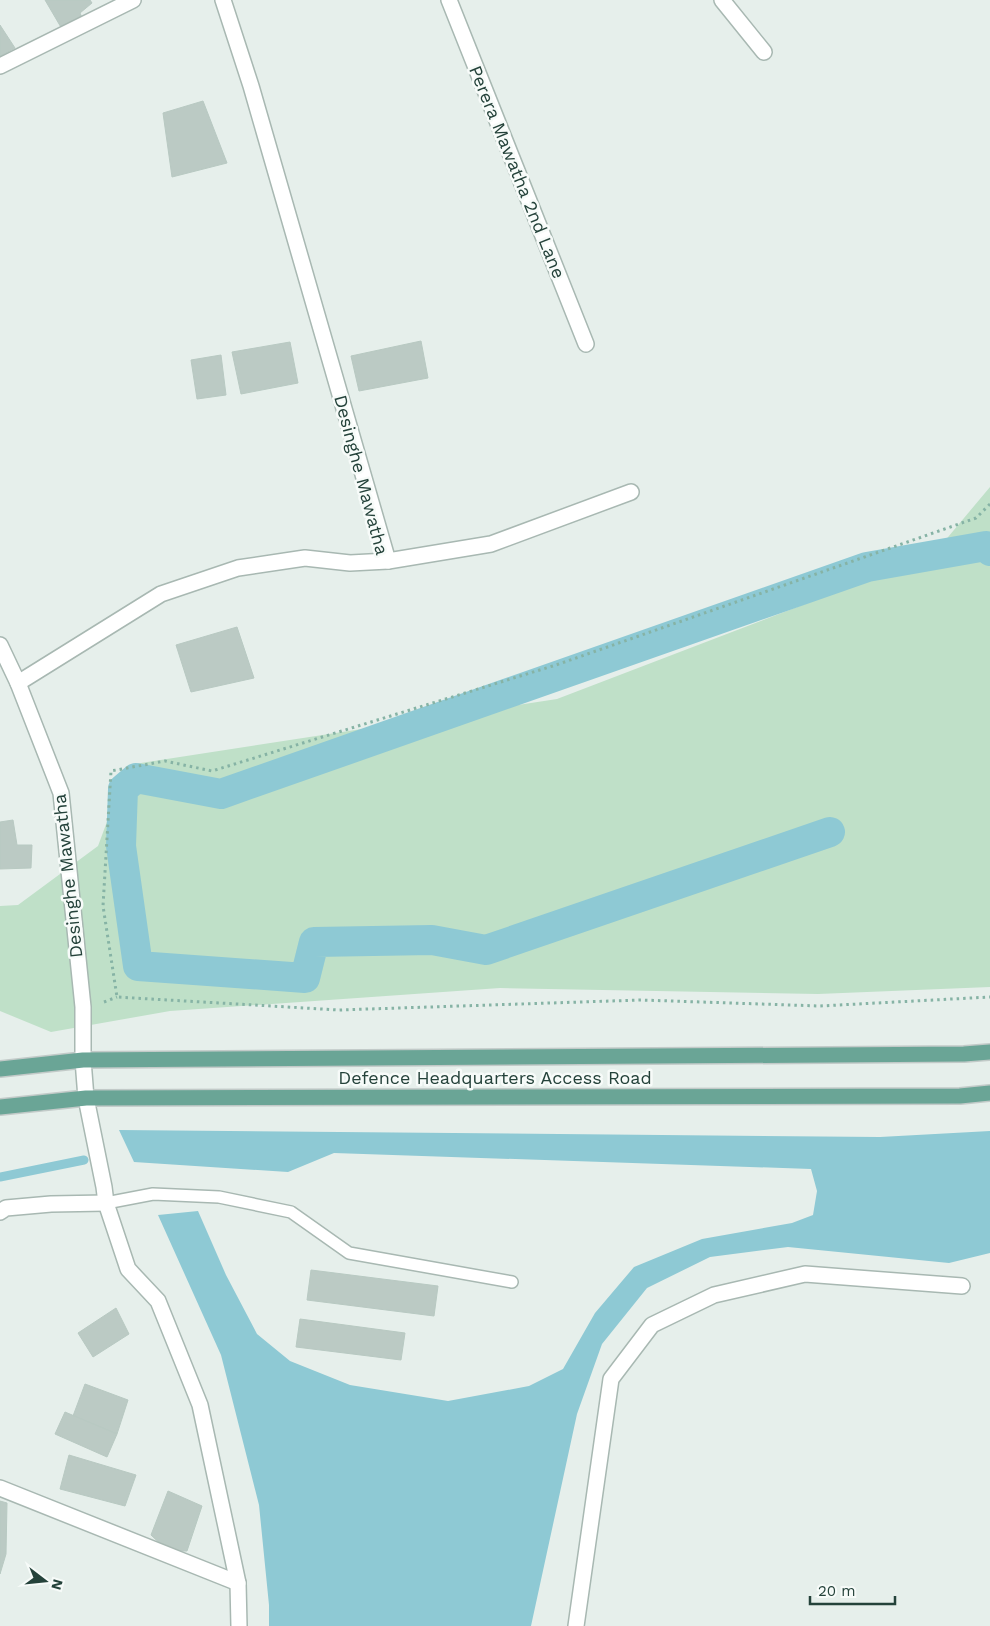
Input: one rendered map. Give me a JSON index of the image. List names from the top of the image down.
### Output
{
  "streets": {
    "main road": ["Defence Headquarters Access Road"],
    "street": ["Perera Mawatha 2nd Lane", "Desinghe Mawatha"]
  },
  "crossings": [
    ["Desinghe Mawatha", "Defence Headquarters Access Road"]
  ],
  "scale_bar": "20 m",
  "north": "right"
}
